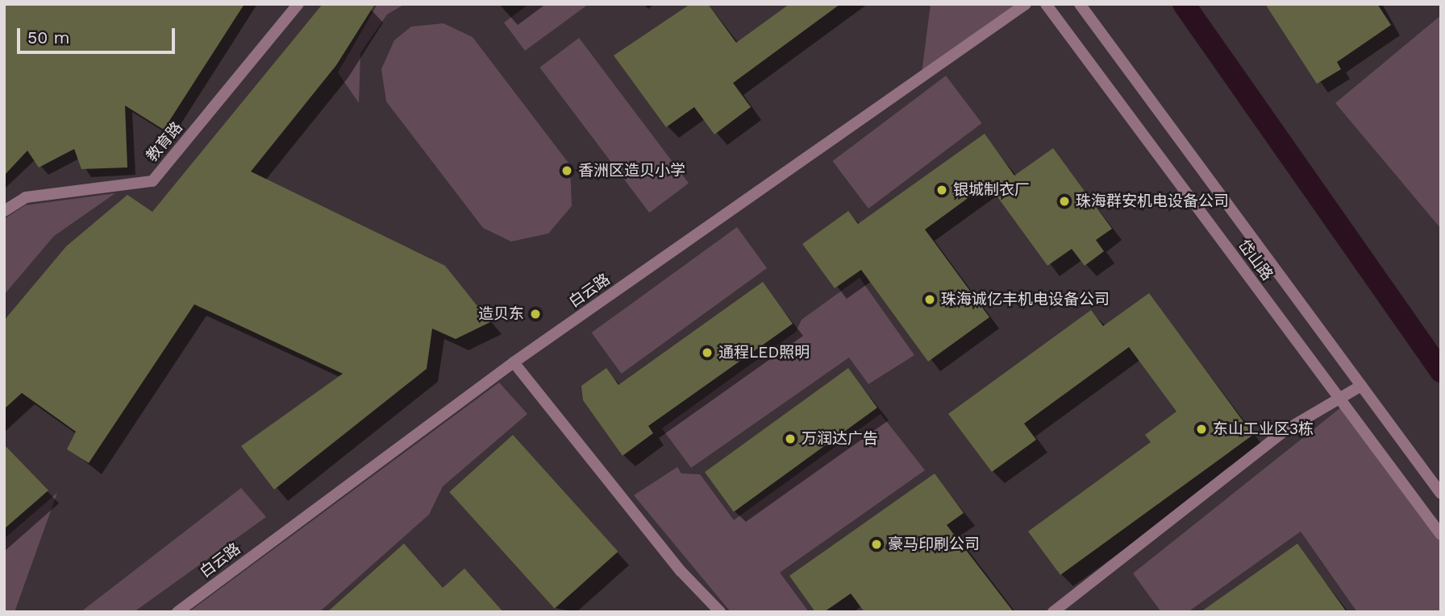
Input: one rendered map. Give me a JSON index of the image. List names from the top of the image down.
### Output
{
  "streets": {
    "street": ["教育路", "岱山路", "白云路"]
  },
  "places": [
    "香洲区造贝小学",
    "银城制衣厂",
    "珠海群安机电设备公司",
    "珠海诚亿丰机电设备公司",
    "造贝东",
    "通程LED照明",
    "东山工业区3栋",
    "万润达广告",
    "豪马印刷公司"
  ],
  "scale_bar": "50 m"
}
